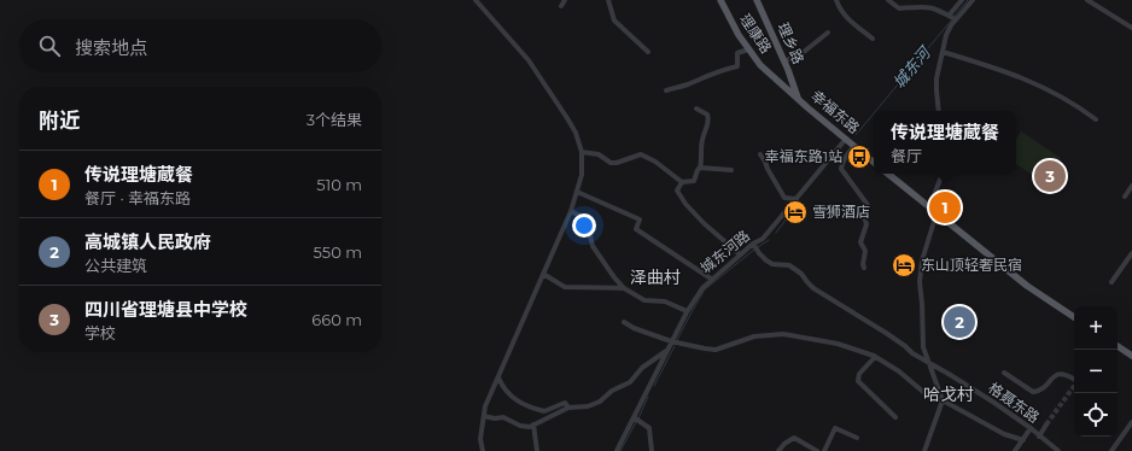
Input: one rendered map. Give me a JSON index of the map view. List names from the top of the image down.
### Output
{
  "streets": {
    "main road": ["理康路", "理乡路", "幸福东路"],
    "street": ["城东河路", "格聂东路"]
  },
  "crossings": [
    ["理康路", "幸福东路"],
    ["理乡路", "幸福东路"],
    ["幸福东路", "城东河路"],
    ["城东河路", "格聂东路"]
  ],
  "districts": ["泽曲村", "哈戈村"],
  "water": ["城东河"],
  "places": {
    "bus stop": ["幸福东路1站"],
    "hotel": ["雪狮酒店", "东山顶轻奢民宿"]
  },
  "page": {
    "search": "搜索地点",
    "heading": ["附近", "3个结果"],
    "popup": ["传说理塘蔵餐", "餐厅"],
    "list": [
      {
        "mark": "1",
        "name": "传说理塘蔵餐",
        "note": "餐厅 · 幸福东路",
        "value": "510 m"
      },
      {
        "mark": "2",
        "name": "高城镇人民政府",
        "note": "公共建筑",
        "value": "550 m"
      },
      {
        "mark": "3",
        "name": "四川省理塘县中学校",
        "note": "学校",
        "value": "660 m"
      }
    ],
    "pins": ["3", "1", "2"],
    "map_buttons": ["+", "−"]
  }
}
